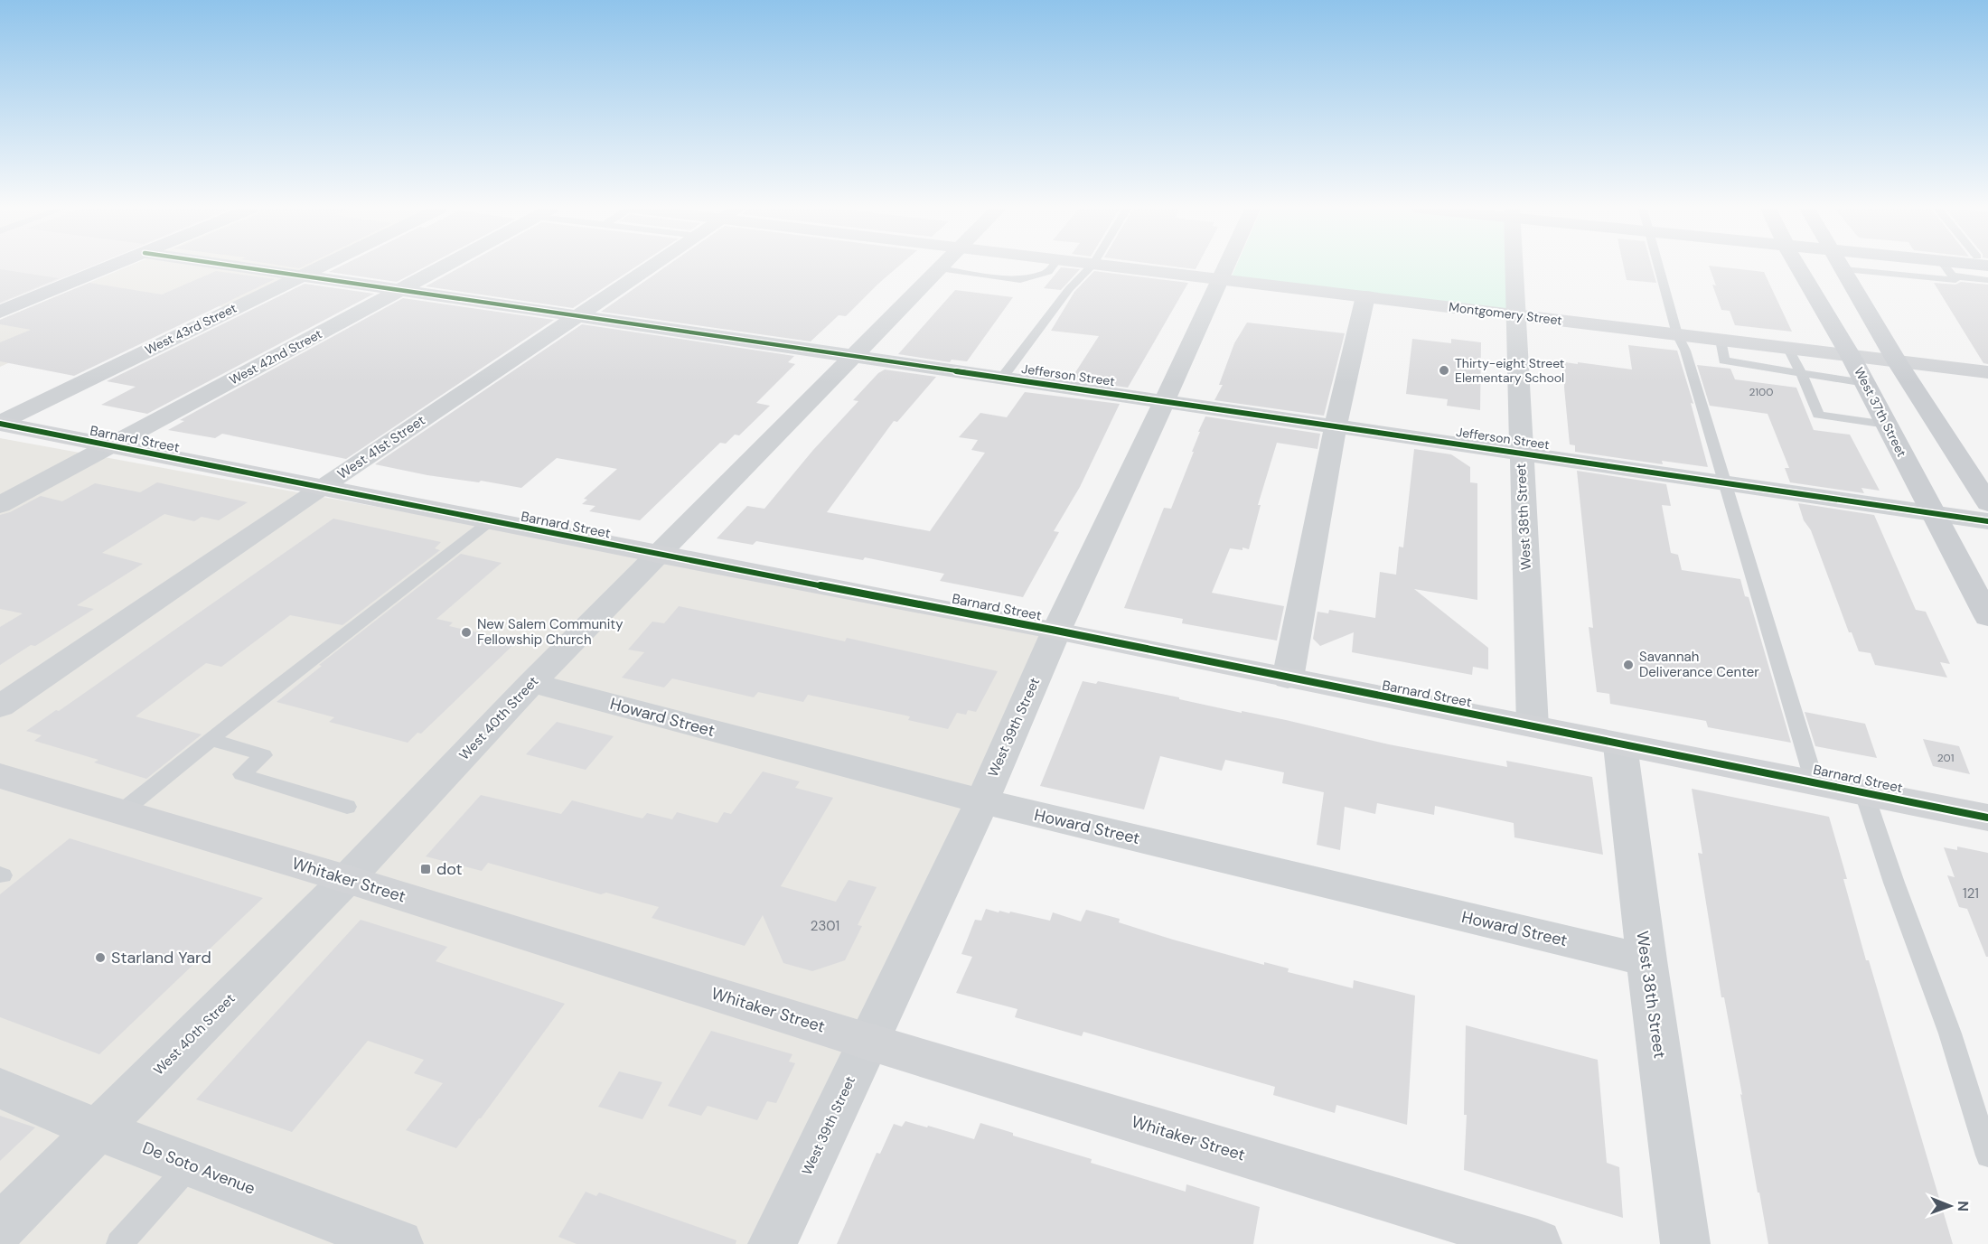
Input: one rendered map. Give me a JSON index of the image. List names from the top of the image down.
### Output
{
  "streets": {
    "main road": [
      "Montgomery Street",
      "West 37th Street",
      "Barnard Street",
      "Whitaker Street"
    ],
    "street": [
      "West 43rd Street",
      "West 42nd Street",
      "Jefferson Street",
      "West 41st Street",
      "West 38th Street",
      "Howard Street",
      "West 40th Street",
      "West 39th Street",
      "De Soto Avenue"
    ]
  },
  "crossings": [
    ["Montgomery Street", "West 37th Street"],
    ["Montgomery Street", "West 38th Street"],
    ["Montgomery Street", "West 39th Street"],
    ["West 43rd Street", "Jefferson Street"],
    ["West 43rd Street", "Barnard Street"],
    ["West 42nd Street", "Jefferson Street"],
    ["West 42nd Street", "Barnard Street"],
    ["Jefferson Street", "West 37th Street"],
    ["Jefferson Street", "West 41st Street"],
    ["Jefferson Street", "West 38th Street"],
    ["Jefferson Street", "West 40th Street"],
    ["Jefferson Street", "West 39th Street"],
    ["Barnard Street", "West 41st Street"],
    ["Barnard Street", "West 38th Street"],
    ["Barnard Street", "West 40th Street"],
    ["Barnard Street", "West 39th Street"],
    ["West 38th Street", "Howard Street"],
    ["Howard Street", "West 40th Street"],
    ["Howard Street", "West 39th Street"],
    ["West 40th Street", "Whitaker Street"],
    ["West 40th Street", "De Soto Avenue"],
    ["West 39th Street", "Whitaker Street"]
  ],
  "places": {
    "other": [
      "Thirty-eight Street Elementary School",
      "New Salem Community Fellowship Church",
      "Savannah Deliverance Center",
      "Starland Yard"
    ],
    "transit": ["dot"]
  },
  "house_numbers": [
    "2100",
    "201",
    "121",
    "2301"
  ],
  "north": "right"
}
